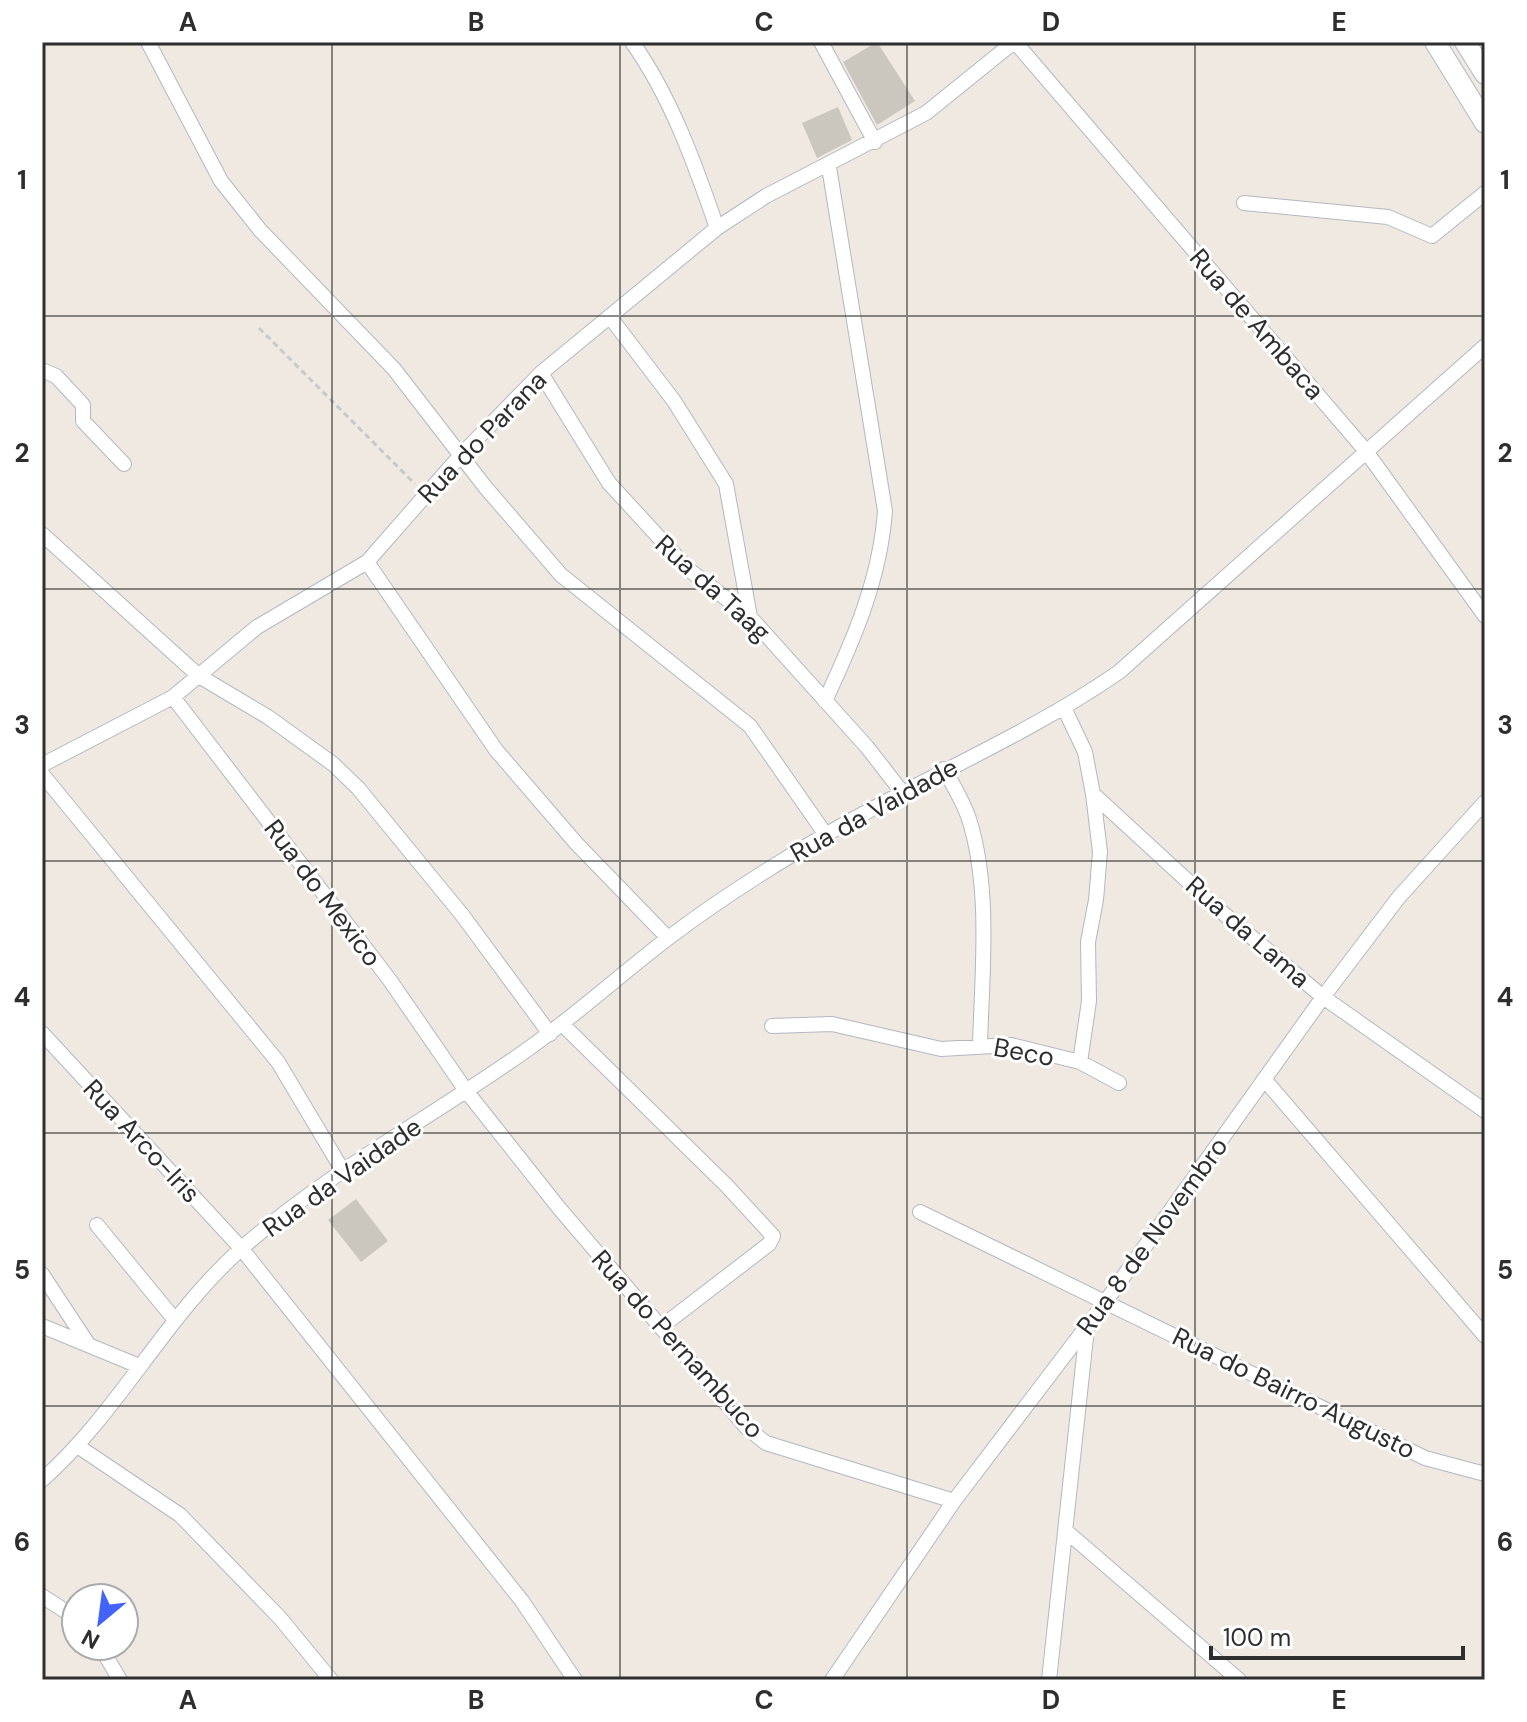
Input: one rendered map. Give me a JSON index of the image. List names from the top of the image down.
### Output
{
  "streets": {
    "street": [
      "Rua de Ambaca",
      "Rua do Parana",
      "Rua da Taag",
      "Rua da Vaidade",
      "Rua do Mexico",
      "Rua da Lama",
      "Beco",
      "Rua Arco-Iris",
      "Rua 8 de Novembro",
      "Rua do Pernambuco",
      "Rua do Bairro Augusto"
    ]
  },
  "crossings": [
    ["Rua de Ambaca", "Rua do Parana"],
    ["Rua de Ambaca", "Rua da Vaidade"],
    ["Rua do Parana", "Rua da Taag"],
    ["Rua do Parana", "Rua do Mexico"],
    ["Rua da Taag", "Rua da Vaidade"],
    ["Rua da Vaidade", "Rua do Mexico"],
    ["Rua da Vaidade", "Beco"],
    ["Rua da Vaidade", "Rua Arco-Iris"],
    ["Rua da Vaidade", "Rua do Pernambuco"],
    ["Rua do Mexico", "Rua do Pernambuco"],
    ["Rua da Lama", "Beco"],
    ["Rua da Lama", "Rua 8 de Novembro"],
    ["Rua 8 de Novembro", "Rua do Pernambuco"],
    ["Rua 8 de Novembro", "Rua do Bairro Augusto"]
  ],
  "scale_bar": "100 m",
  "north": "bottom left",
  "grid": {
    "columns": [
      "A",
      "B",
      "C",
      "D",
      "E"
    ],
    "rows": [
      "1",
      "2",
      "3",
      "4",
      "5",
      "6"
    ]
  }
}
